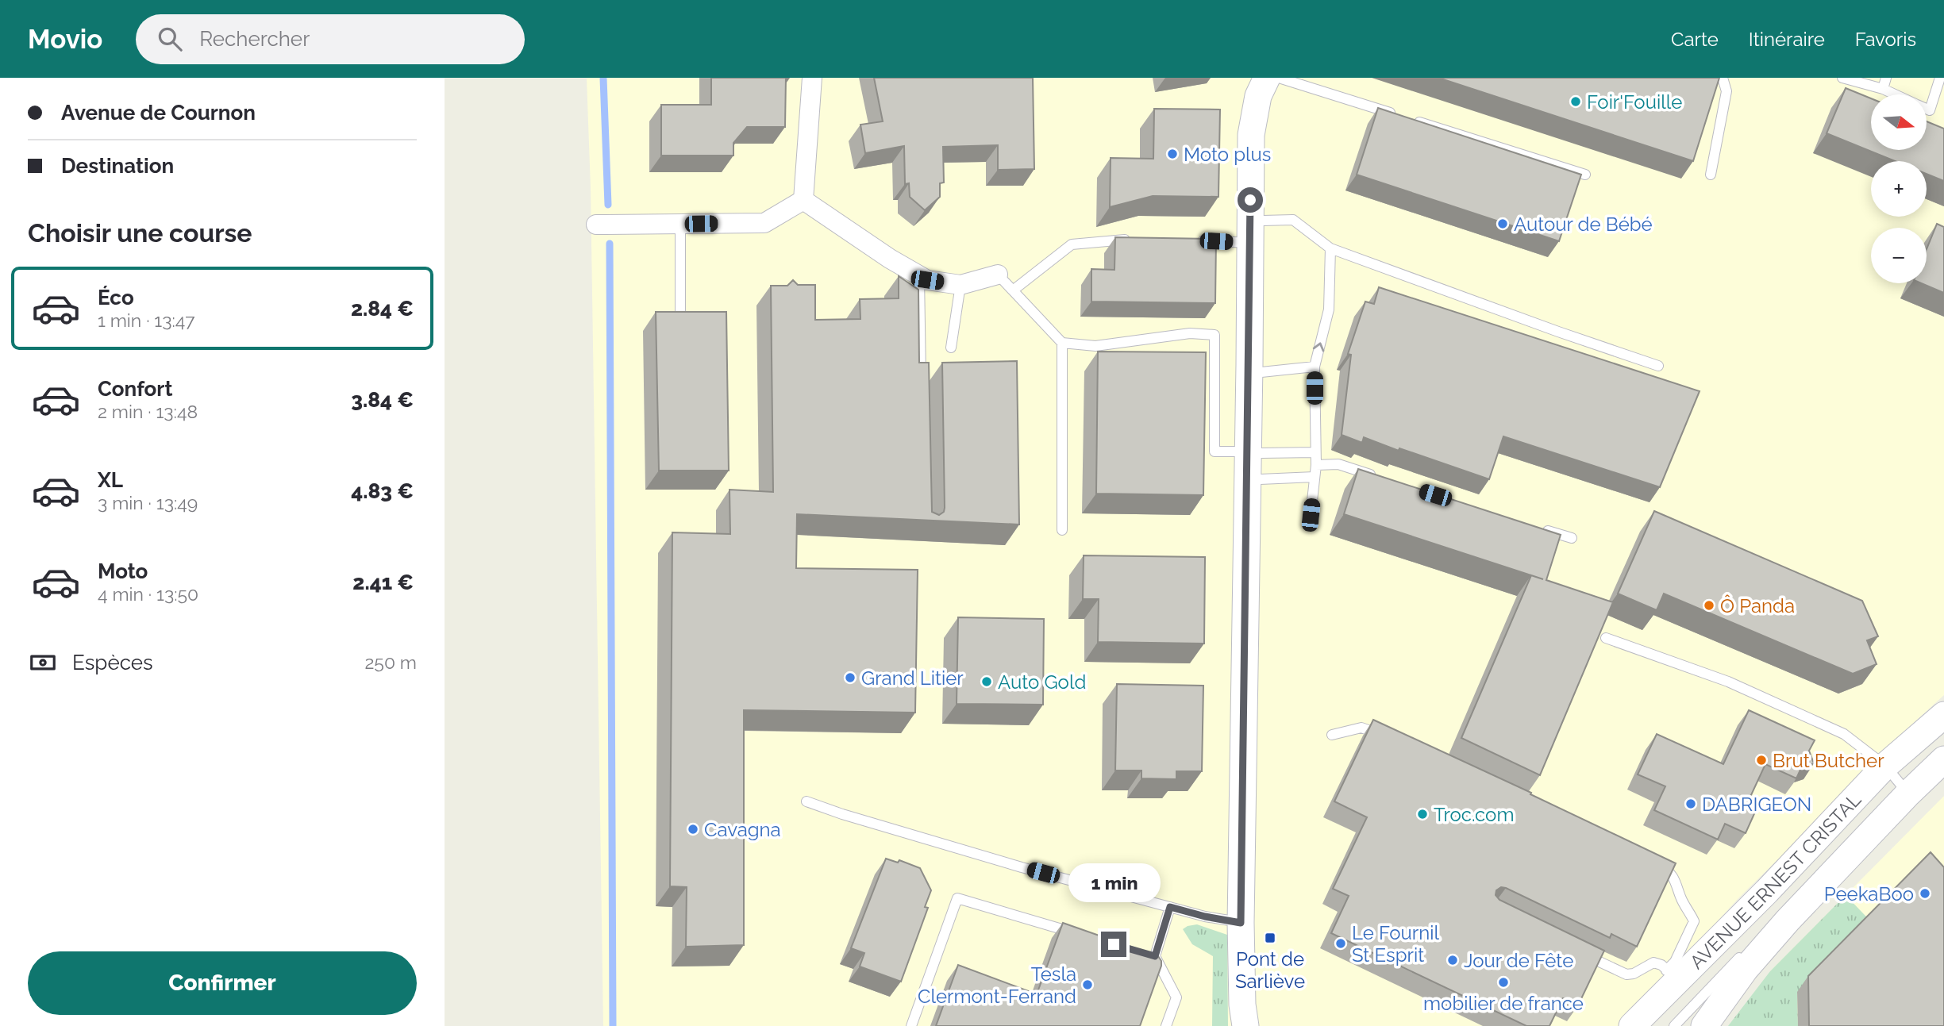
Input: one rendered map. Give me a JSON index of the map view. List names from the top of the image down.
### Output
{
  "streets": {
    "main road": ["AVENUE ERNEST CRISTAL"]
  },
  "places": {
    "other": [
      "Foir'Fouille",
      "Moto plus",
      "Autour de Bébé",
      "Ô Panda",
      "Grand Litier",
      "Auto Gold",
      "Brut Butcher",
      "DABRIGEON",
      "Troc.com",
      "Cavagna",
      "PeekaBoo",
      "Le Fournil St Esprit",
      "Jour de Fête",
      "mobilier de france",
      "Tesla Clermont-Ferrand"
    ],
    "transit": ["Pont de Sarliève"]
  },
  "north": "right",
  "page": {
    "header": "Movio",
    "search": "Rechercher",
    "nav": ["Carte", "Itinéraire", "Favoris"],
    "banner": ["Avenue de Cournon", "Destination"],
    "map_buttons": ["+", "−"],
    "heading": "Choisir une course",
    "list": [
      {
        "name": "Éco",
        "note": "1 min · 13:47",
        "value": "2.84 €"
      },
      {
        "name": "Confort",
        "note": "2 min · 13:48",
        "value": "3.84 €"
      },
      {
        "name": "XL",
        "note": "3 min · 13:49",
        "value": "4.83 €"
      },
      {
        "name": "Moto",
        "note": "4 min · 13:50",
        "value": "2.41 €"
      }
    ],
    "pay": ["Espèces", "250 m"],
    "bubble": "1 min",
    "buttons": "Confirmer"
  }
}
